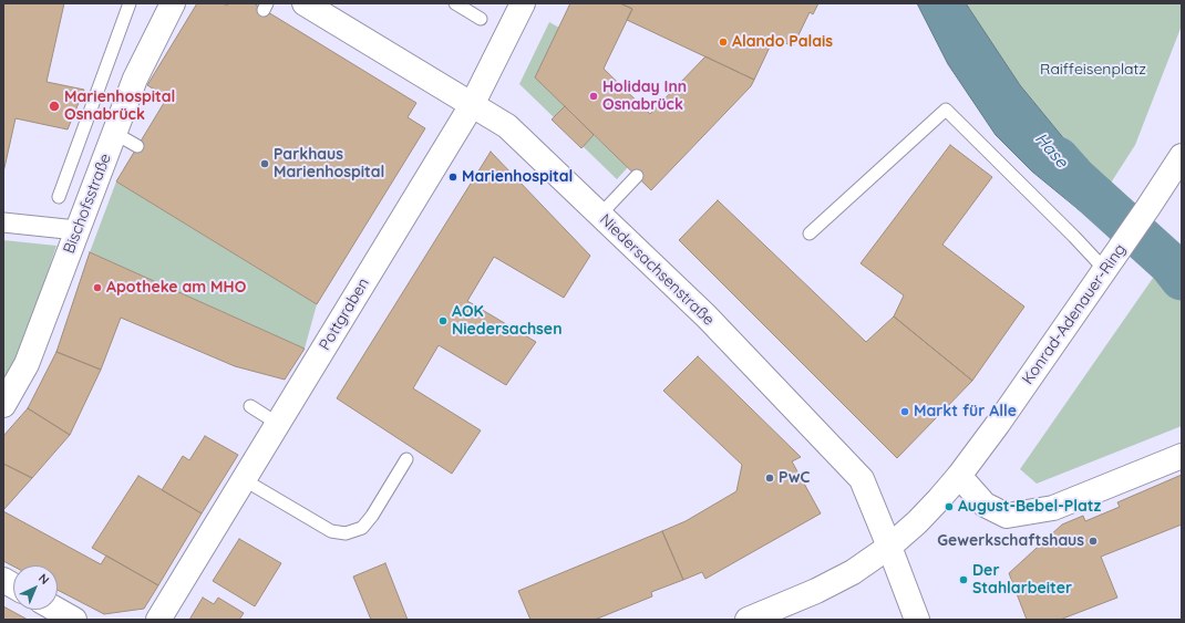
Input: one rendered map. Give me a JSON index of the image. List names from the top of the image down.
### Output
{
  "streets": {
    "street": [
      "Bischofsstraße",
      "Niedersachsenstraße",
      "Pottgraben",
      "Konrad-Adenauer-Ring"
    ]
  },
  "crossings": [
    ["Niedersachsenstraße", "Pottgraben"],
    ["Niedersachsenstraße", "Konrad-Adenauer-Ring"]
  ],
  "water": ["Hase"],
  "parks": ["Raiffeisenplatz"],
  "places": [
    "Alando Palais",
    "Holiday Inn Osnabrück",
    "Marienhospital Osnabrück",
    "Parkhaus Marienhospital",
    "Marienhospital",
    "Apotheke am MHO",
    "AOK Niedersachsen",
    "Markt für Alle",
    "PwC",
    "August-Bebel-Platz",
    "Gewerkschaftshaus",
    "Der Stahlarbeiter"
  ],
  "north": "top right"
}
